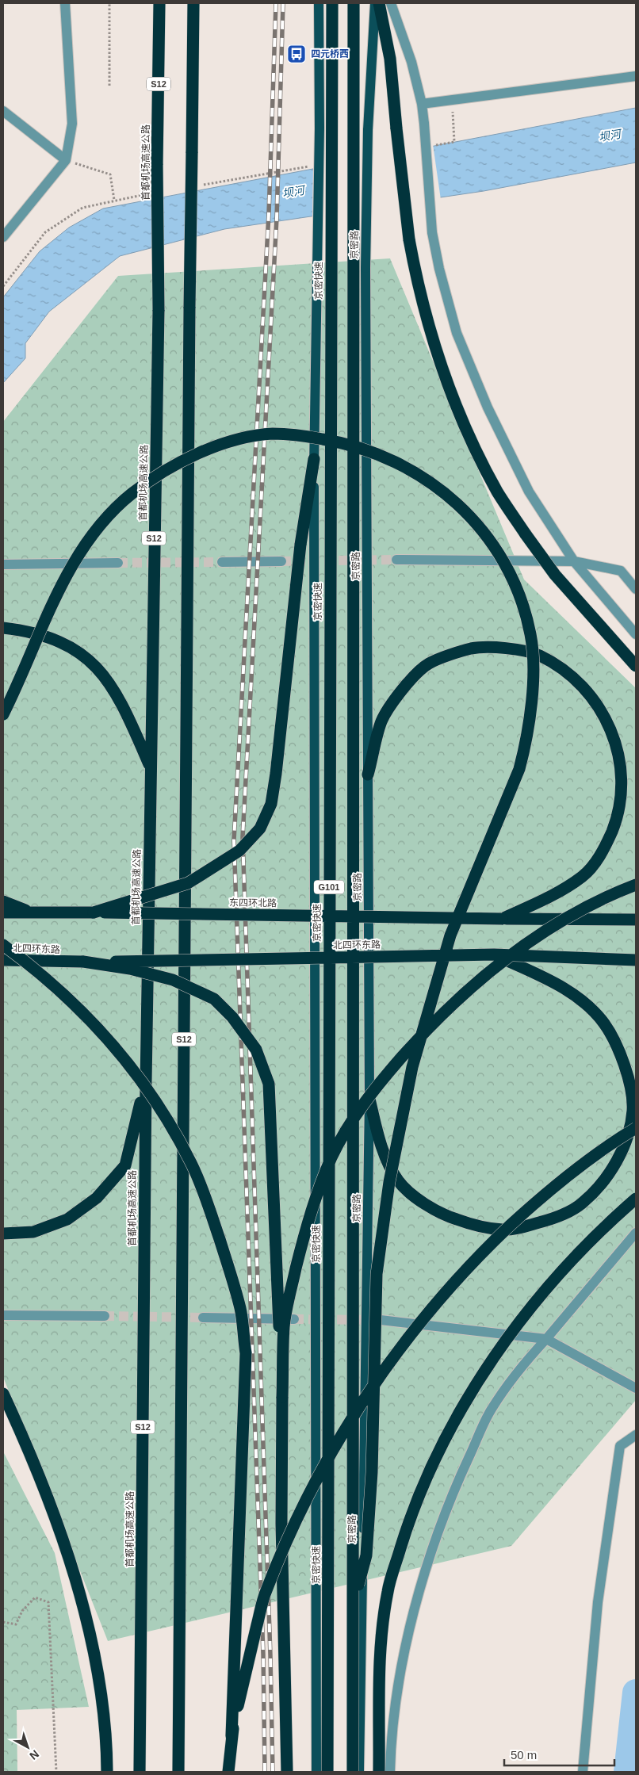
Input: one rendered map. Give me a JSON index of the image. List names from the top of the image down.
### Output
{
  "streets": {
    "highway": [
      "S12",
      "首都机场高速公路",
      "京密快速",
      "G101",
      "东四环北路",
      "北四环东路"
    ],
    "main road": ["京密路"]
  },
  "water": ["坝河"],
  "places": {
    "bus stop": ["四元桥西"]
  },
  "scale_bar": "50 m",
  "north": "bottom right"
}
